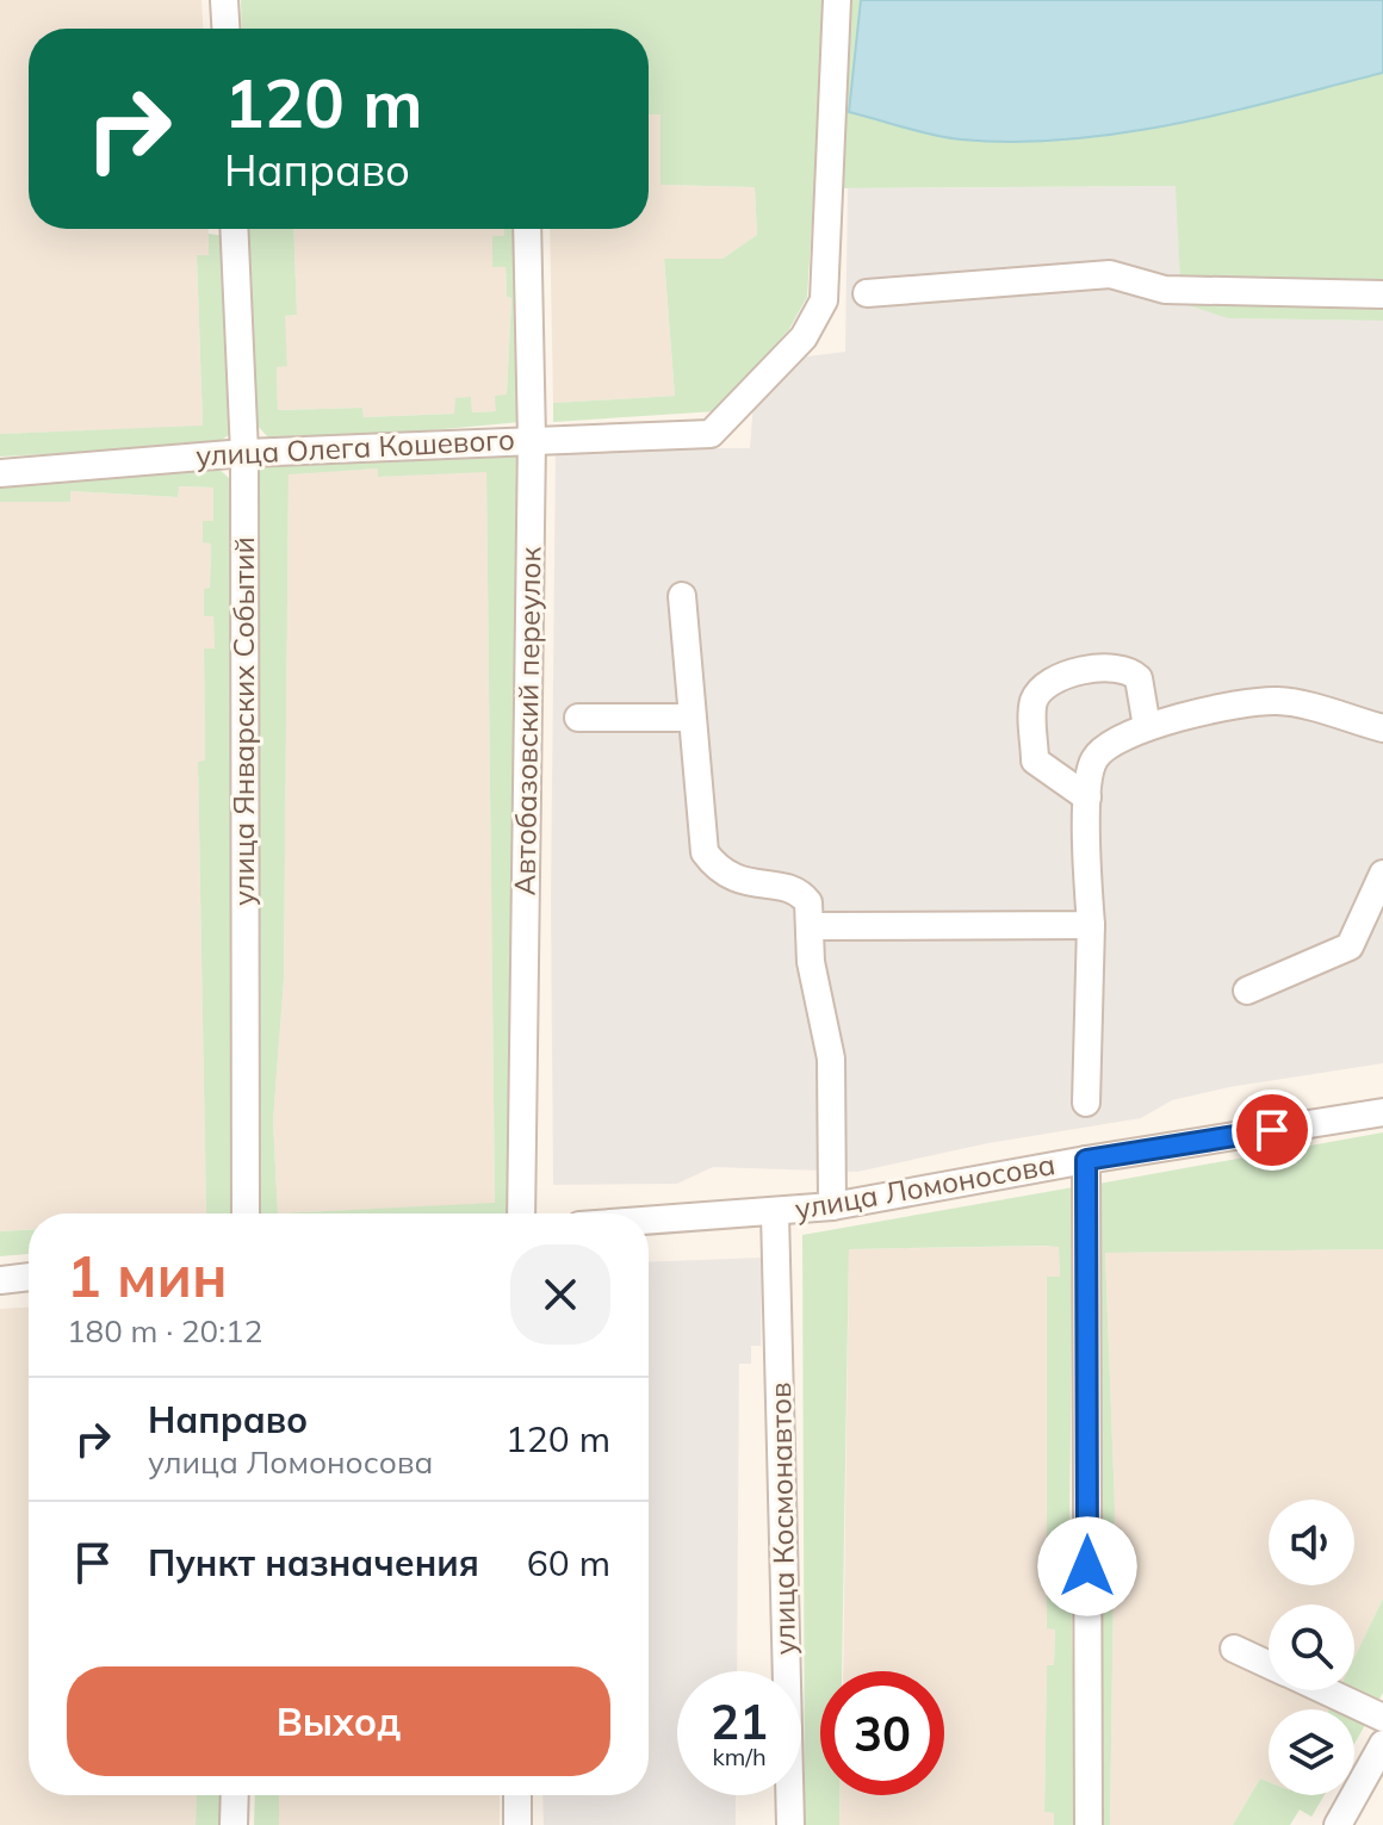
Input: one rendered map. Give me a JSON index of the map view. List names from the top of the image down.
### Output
{
  "streets": {
    "street": [
      "улица Олега Кошевого",
      "улица Январских Событий",
      "Автобазовский переулок",
      "улица Ломоносова",
      "улица Космонавтов"
    ]
  },
  "crossings": [
    ["улица Олега Кошевого", "улица Январских Событий"],
    ["улица Олега Кошевого", "Автобазовский переулок"],
    ["улица Ломоносова", "улица Космонавтов"]
  ],
  "page": {
    "turn": ["120 m", "Направо"],
    "heading": ["1 мин", "180 m · 20:12"],
    "list": [
      {
        "name": "Направо",
        "note": "улица Ломоносова",
        "value": "120 m"
      },
      {
        "name": "Пункт назначения",
        "value": "60 m"
      }
    ],
    "buttons": "Выход",
    "speed": "21 km/h",
    "limit": "30"
  }
}
